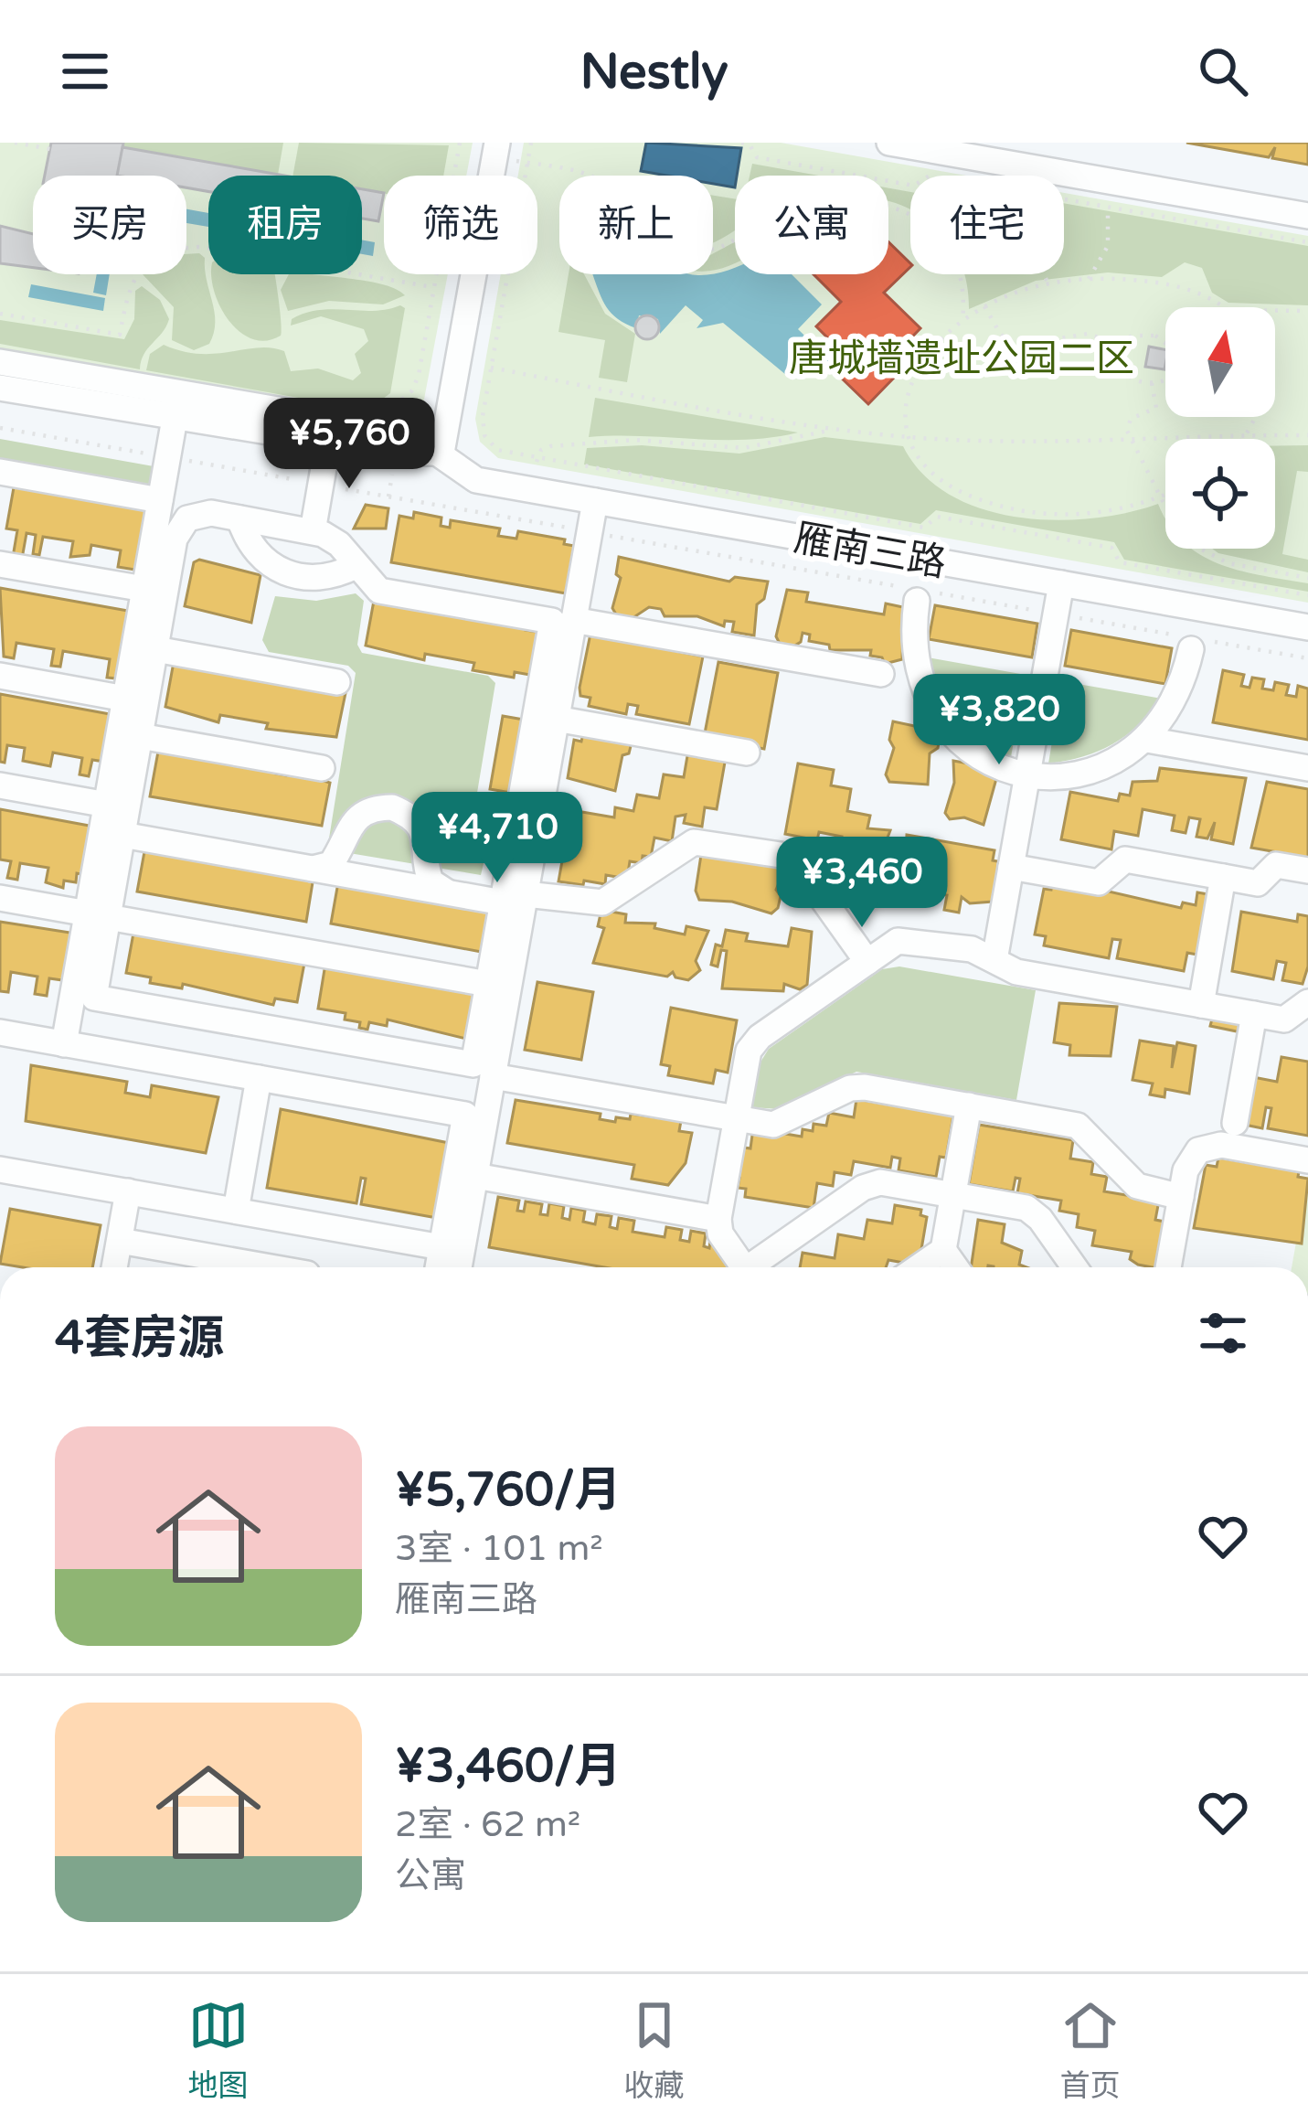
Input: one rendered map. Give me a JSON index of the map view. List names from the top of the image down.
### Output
{
  "streets": {
    "street": ["雁南三路"]
  },
  "parks": ["唐城墙遗址公园二区"],
  "north": "top",
  "page": {
    "header": "Nestly",
    "chip": [
      "买房",
      "租房",
      "筛选",
      "新上",
      "公寓",
      "住宅"
    ],
    "price": [
      "¥5,760",
      "¥3,820",
      "¥4,710",
      "¥3,460"
    ],
    "heading": "4套房源",
    "list": [
      {
        "name": "¥5,760/月",
        "note": "3室 · 101 m² · 雁南三路"
      },
      {
        "name": "¥3,460/月",
        "note": "2室 · 62 m² · 公寓"
      }
    ],
    "tabs": ["地图", "收藏", "首页"]
  }
}
